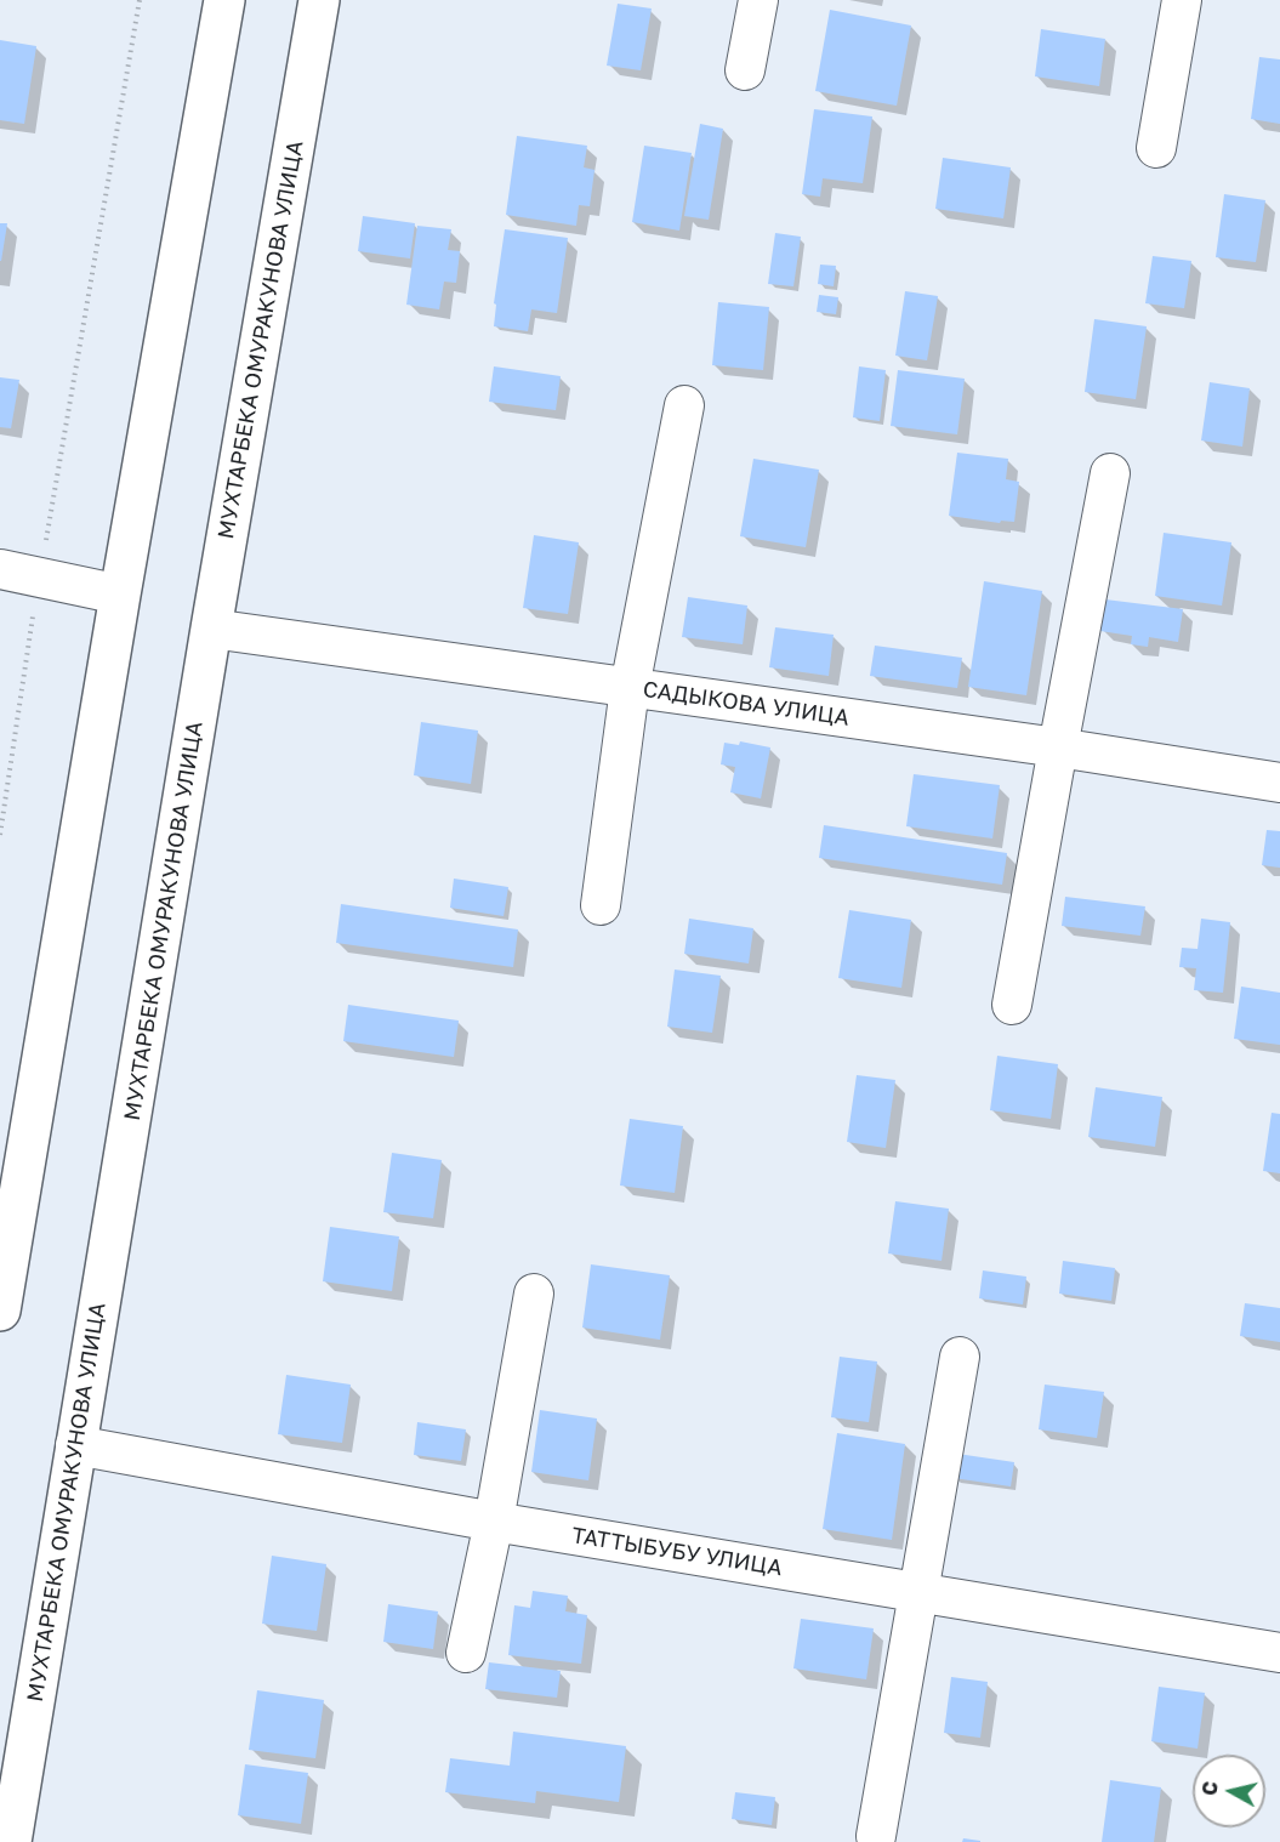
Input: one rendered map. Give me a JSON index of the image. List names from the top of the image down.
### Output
{
  "streets": {
    "main road": ["МУХТАРБЕКА ОМУРАКУНОВА УЛИЦА"],
    "street": ["САДЫКОВА УЛИЦА", "ТАТТЫБУБУ УЛИЦА"]
  },
  "crossings": [
    ["МУХТАРБЕКА ОМУРАКУНОВА УЛИЦА", "САДЫКОВА УЛИЦА"],
    ["МУХТАРБЕКА ОМУРАКУНОВА УЛИЦА", "ТАТТЫБУБУ УЛИЦА"]
  ],
  "north": "left"
}
